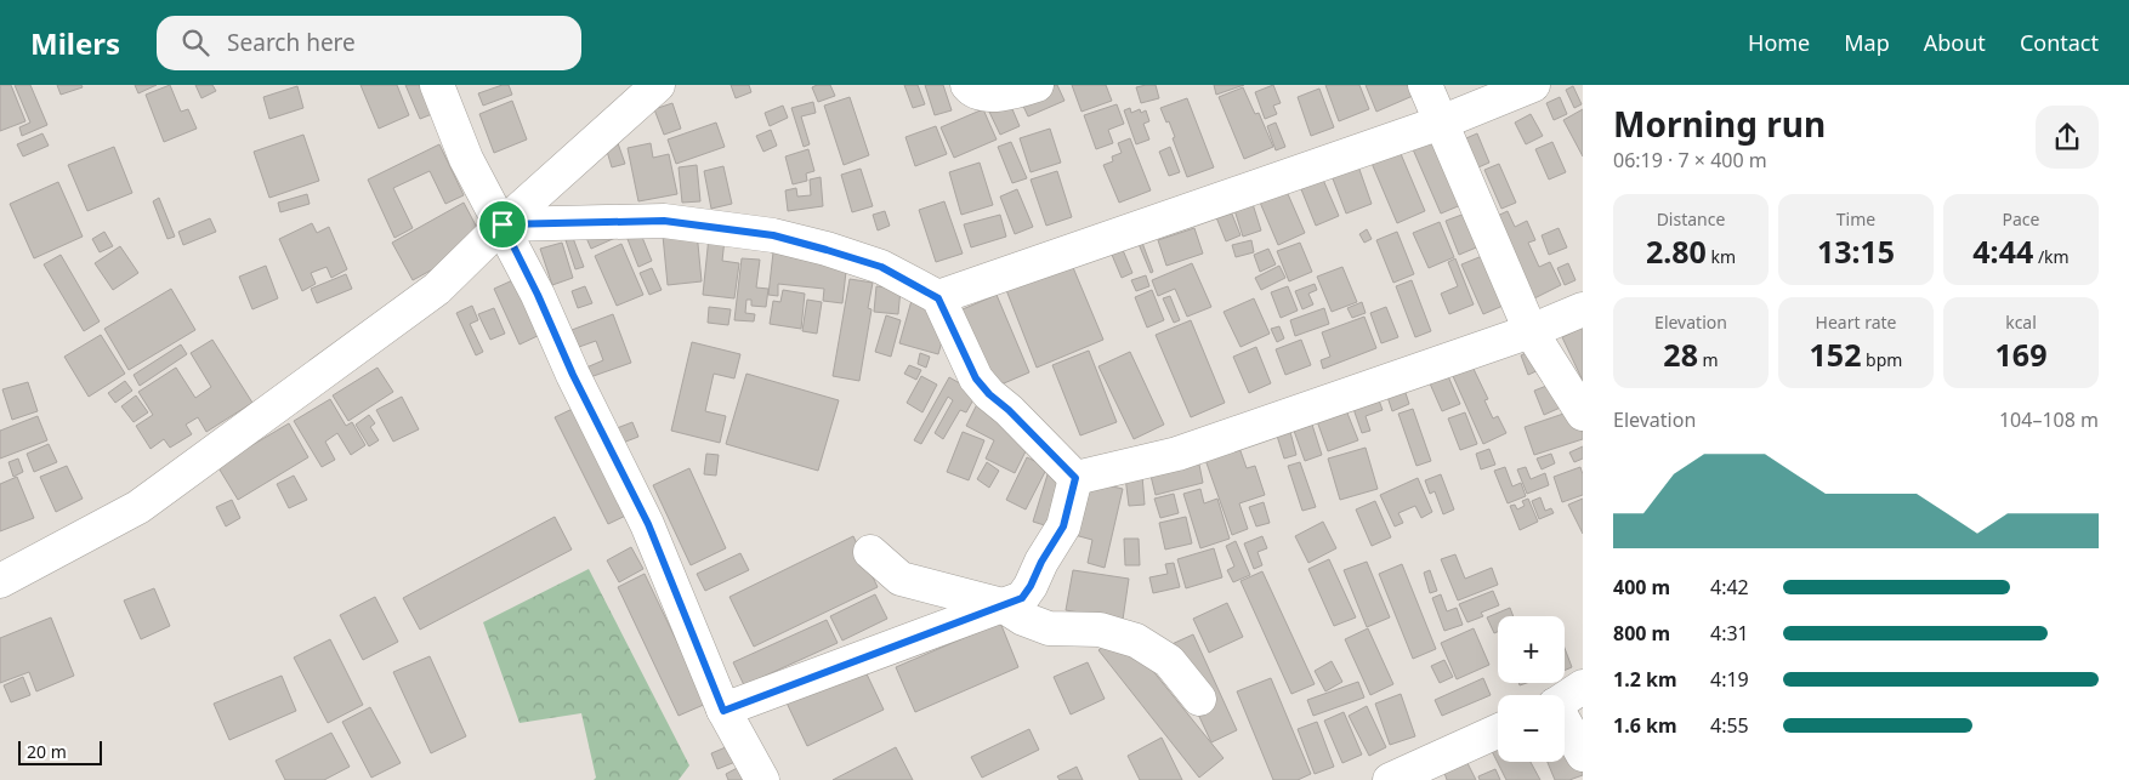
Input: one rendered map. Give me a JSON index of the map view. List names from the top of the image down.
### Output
{
  "scale_bar": "20 m",
  "page": {
    "header": "Milers",
    "search": "Search here",
    "nav": [
      "Home",
      "Map",
      "About",
      "Contact"
    ],
    "heading": ["Morning run", "06:19 · 7 × 400 m"],
    "stats": [
      ["Distance", "2.80 km"],
      ["Time", "13:15"],
      ["Pace", "4:44 /km"],
      ["Elevation", "28 m"],
      ["Heart rate", "152 bpm"],
      ["kcal", "169"]
    ],
    "chart": ["Elevation", "104–108 m"],
    "list": [
      {
        "name": "400 m",
        "note": "4:42"
      },
      {
        "name": "800 m",
        "note": "4:31"
      },
      {
        "name": "1.2 km",
        "note": "4:19"
      },
      {
        "name": "1.6 km",
        "note": "4:55"
      }
    ],
    "map_buttons": ["+", "−"],
    "scale": "20 m"
  }
}
